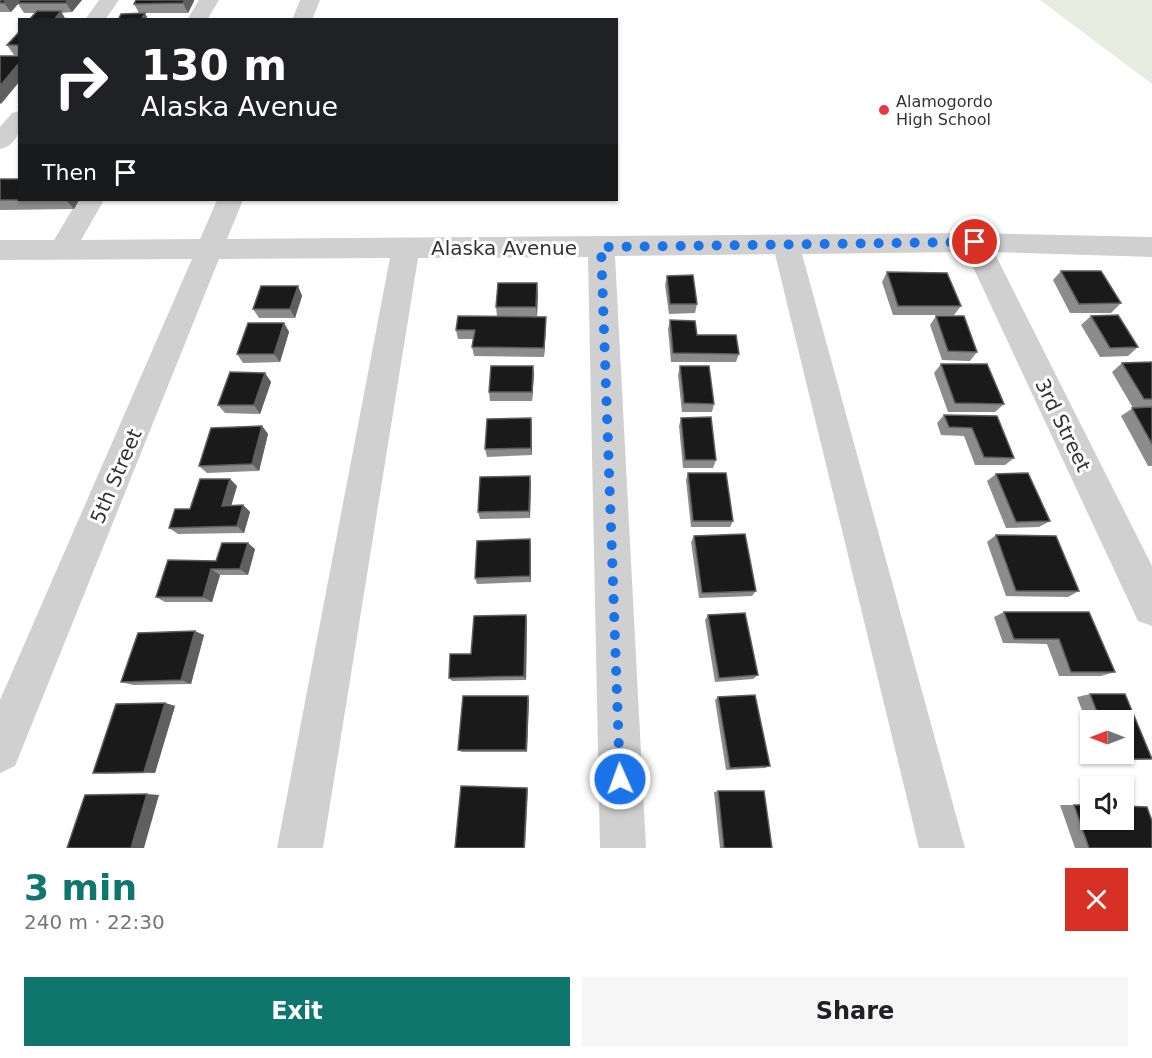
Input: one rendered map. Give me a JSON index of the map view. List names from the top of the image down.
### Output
{
  "streets": {
    "street": ["Alaska Avenue", "3rd Street", "5th Street"]
  },
  "crossings": [
    ["Alaska Avenue", "3rd Street"],
    ["Alaska Avenue", "5th Street"]
  ],
  "places": ["Alamogordo High School"],
  "north": "left",
  "page": {
    "turn": ["130 m", "Alaska Avenue"],
    "then": "Then",
    "heading": ["3 min", "240 m · 22:30"],
    "buttons": ["Exit", "Share"]
  }
}
